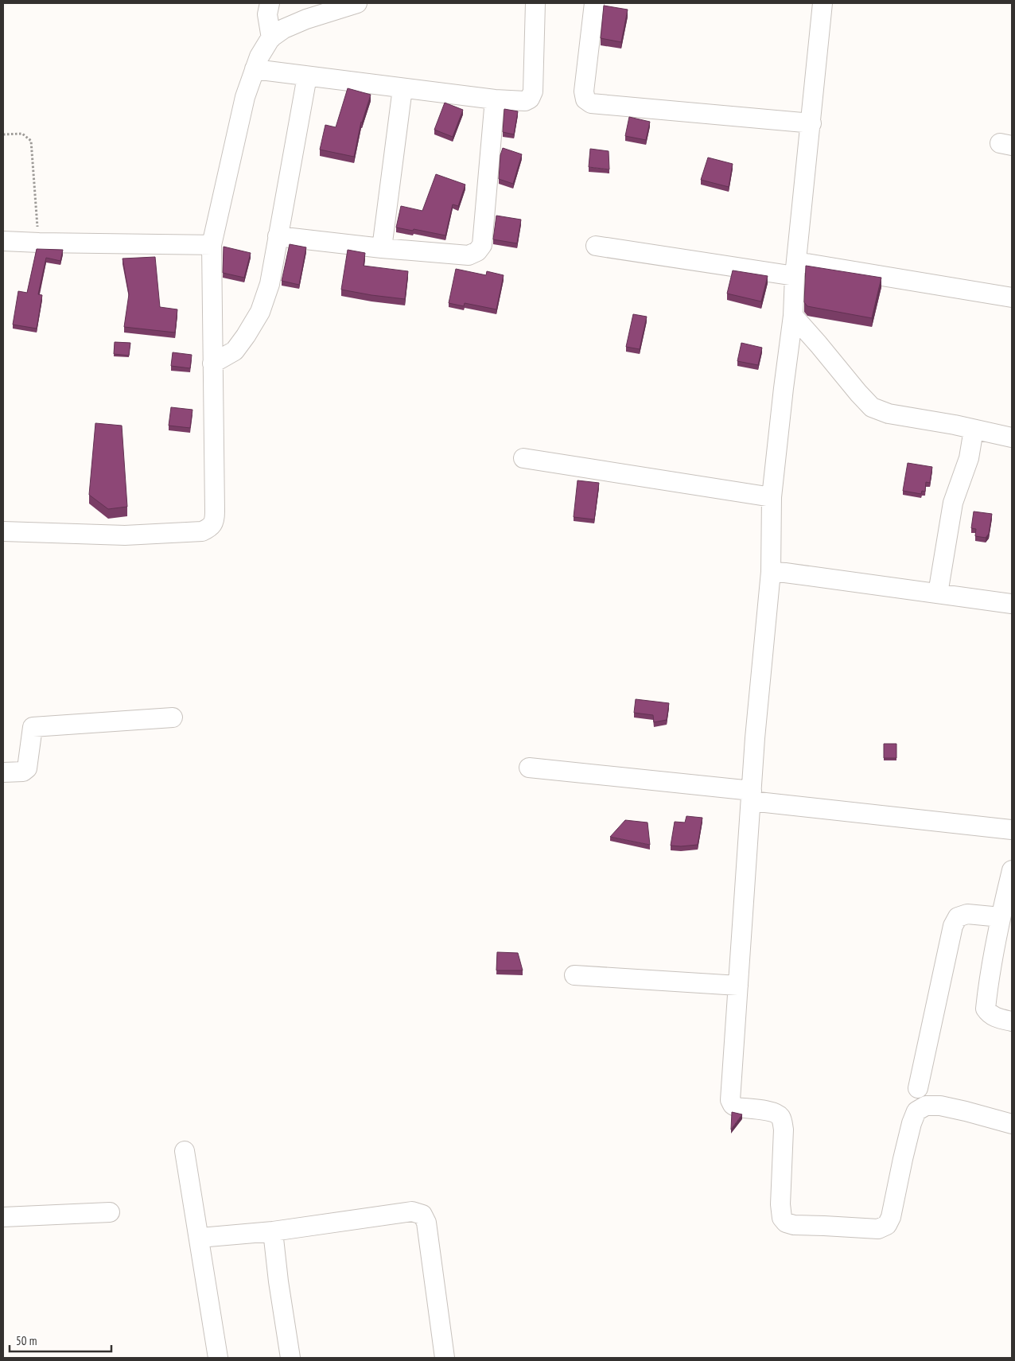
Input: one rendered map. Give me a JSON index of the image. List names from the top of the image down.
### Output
{
  "scale_bar": "50 m"
}
